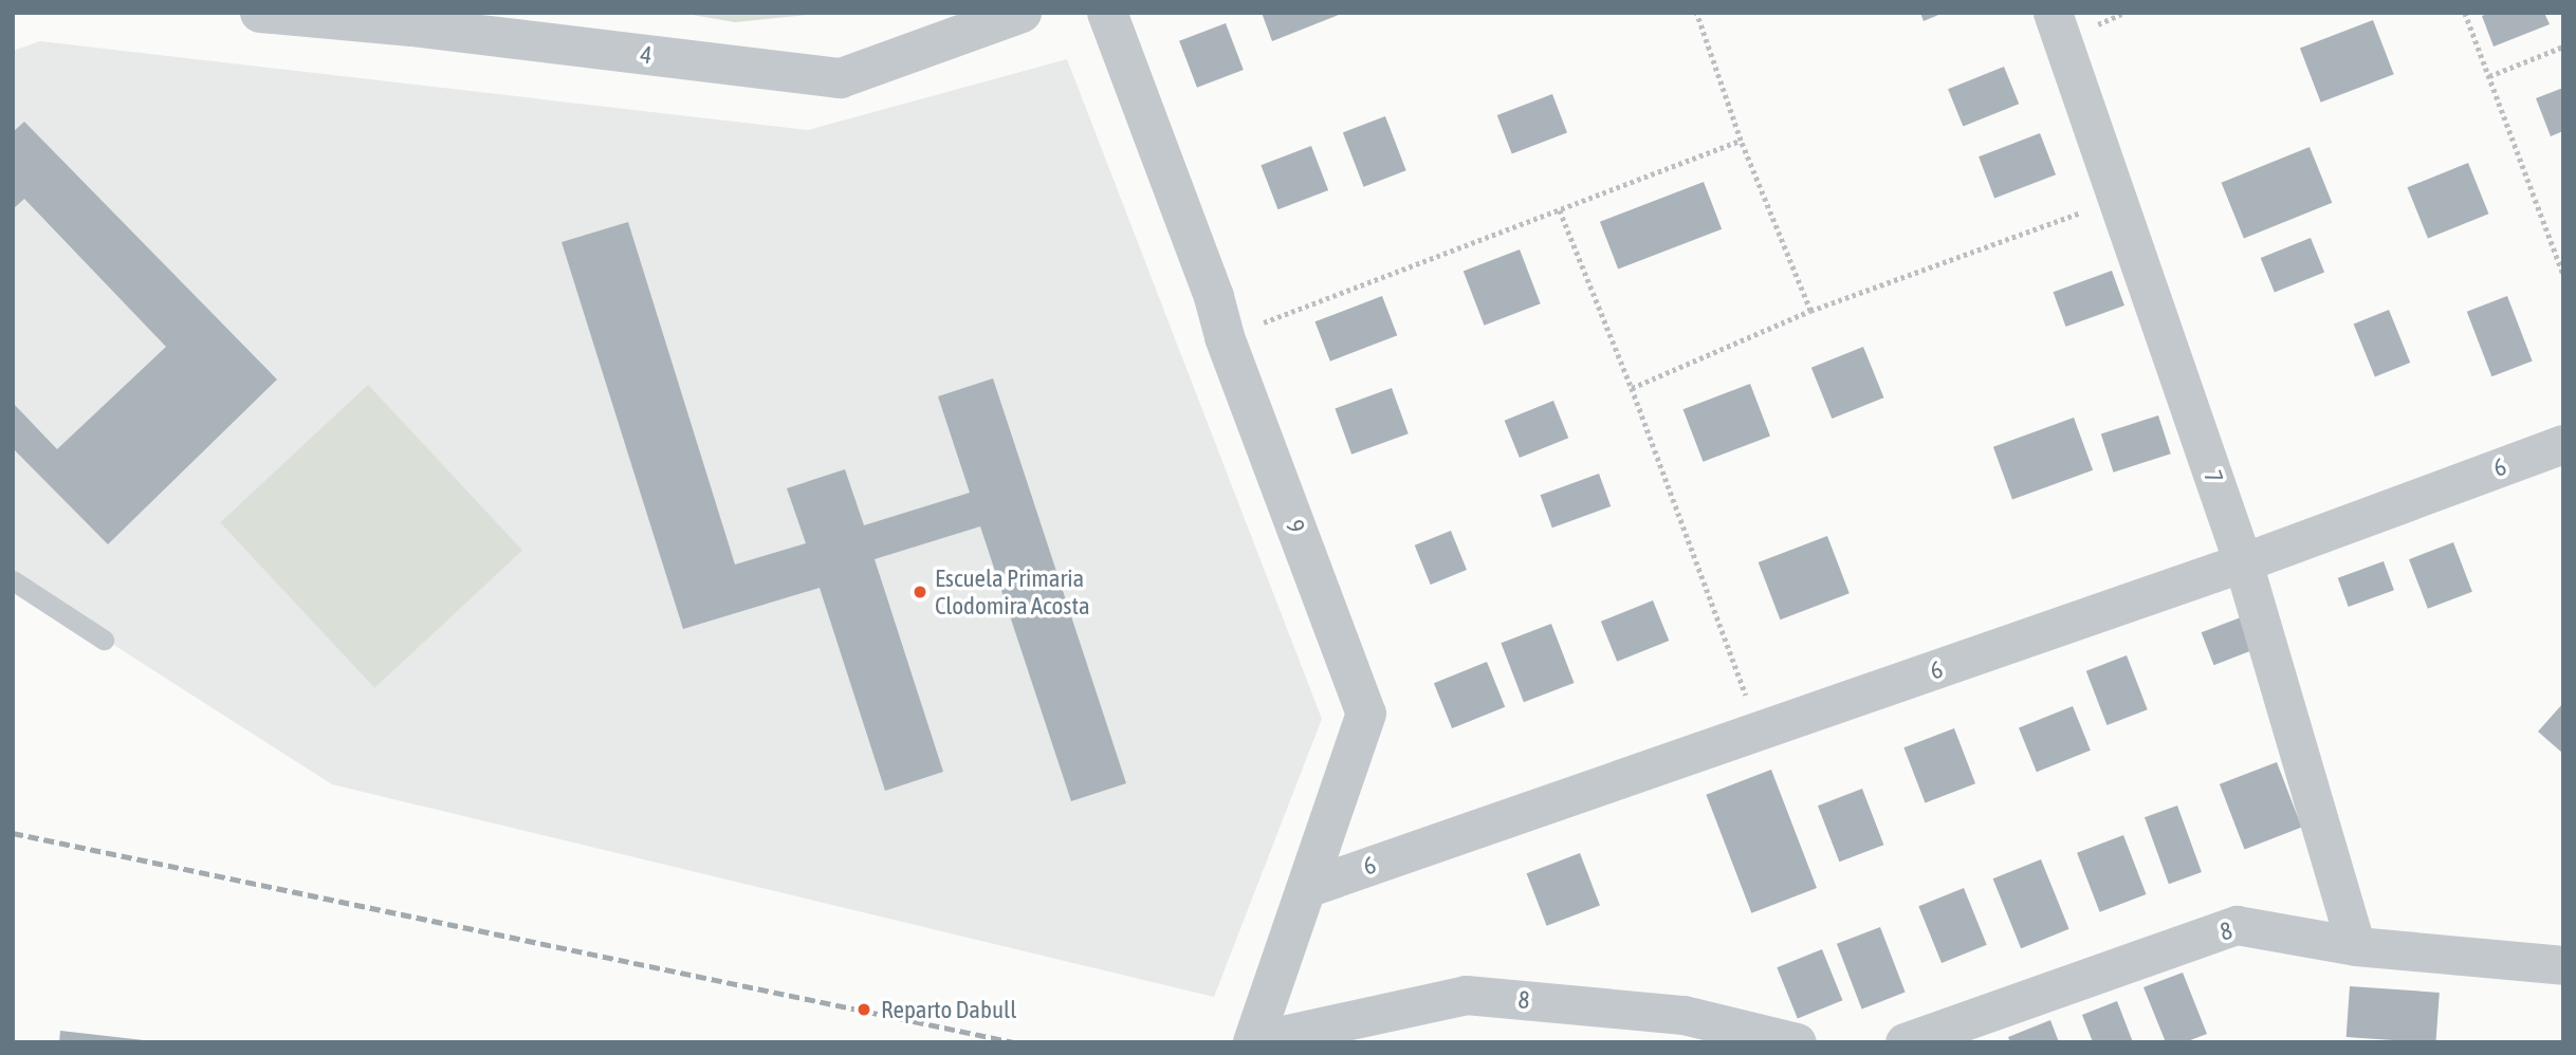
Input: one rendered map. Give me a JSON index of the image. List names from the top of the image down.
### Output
{
  "streets": {
    "street": [
      "4",
      "6",
      "7",
      "9",
      "8"
    ]
  },
  "crossings": [
    ["6", "7"],
    ["6", "9"],
    ["7", "8"],
    ["9", "8"]
  ],
  "places": ["Escuela Primaria Clodomira Acosta", "Reparto Dabull"]
}
